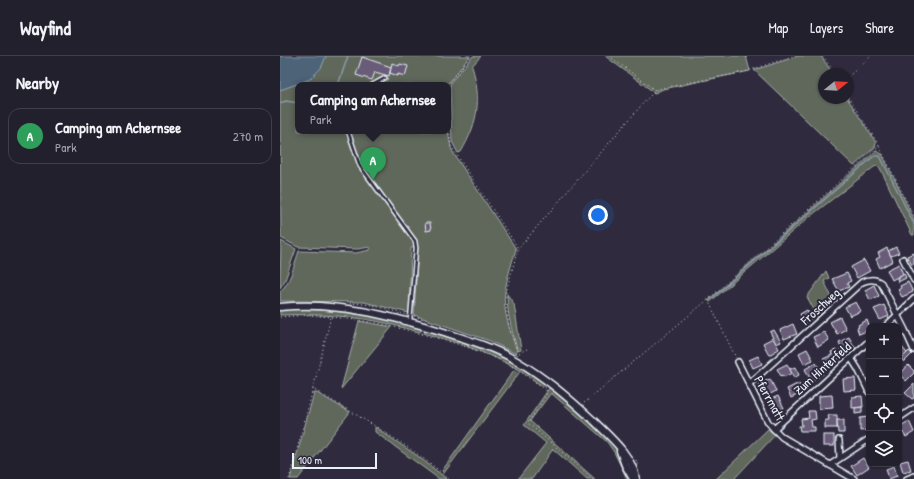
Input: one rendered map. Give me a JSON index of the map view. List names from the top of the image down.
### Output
{
  "streets": {
    "street": ["Froschweg", "Zum Hinterfeld", "Pferrmatt"]
  },
  "crossings": [
    ["Froschweg", "Pferrmatt"],
    ["Zum Hinterfeld", "Pferrmatt"]
  ],
  "scale_bar": "100 m",
  "north": "right",
  "page": {
    "header": "Wayfind",
    "nav": ["Map", "Layers", "Share"],
    "heading": "Nearby",
    "popup": ["Camping am Achernsee", "Park"],
    "list": [
      {
        "mark": "A",
        "name": "Camping am Achernsee",
        "note": "Park",
        "value": "270 m"
      }
    ],
    "pins": "A",
    "map_buttons": ["+", "−"],
    "scale": "100 m"
  }
}
